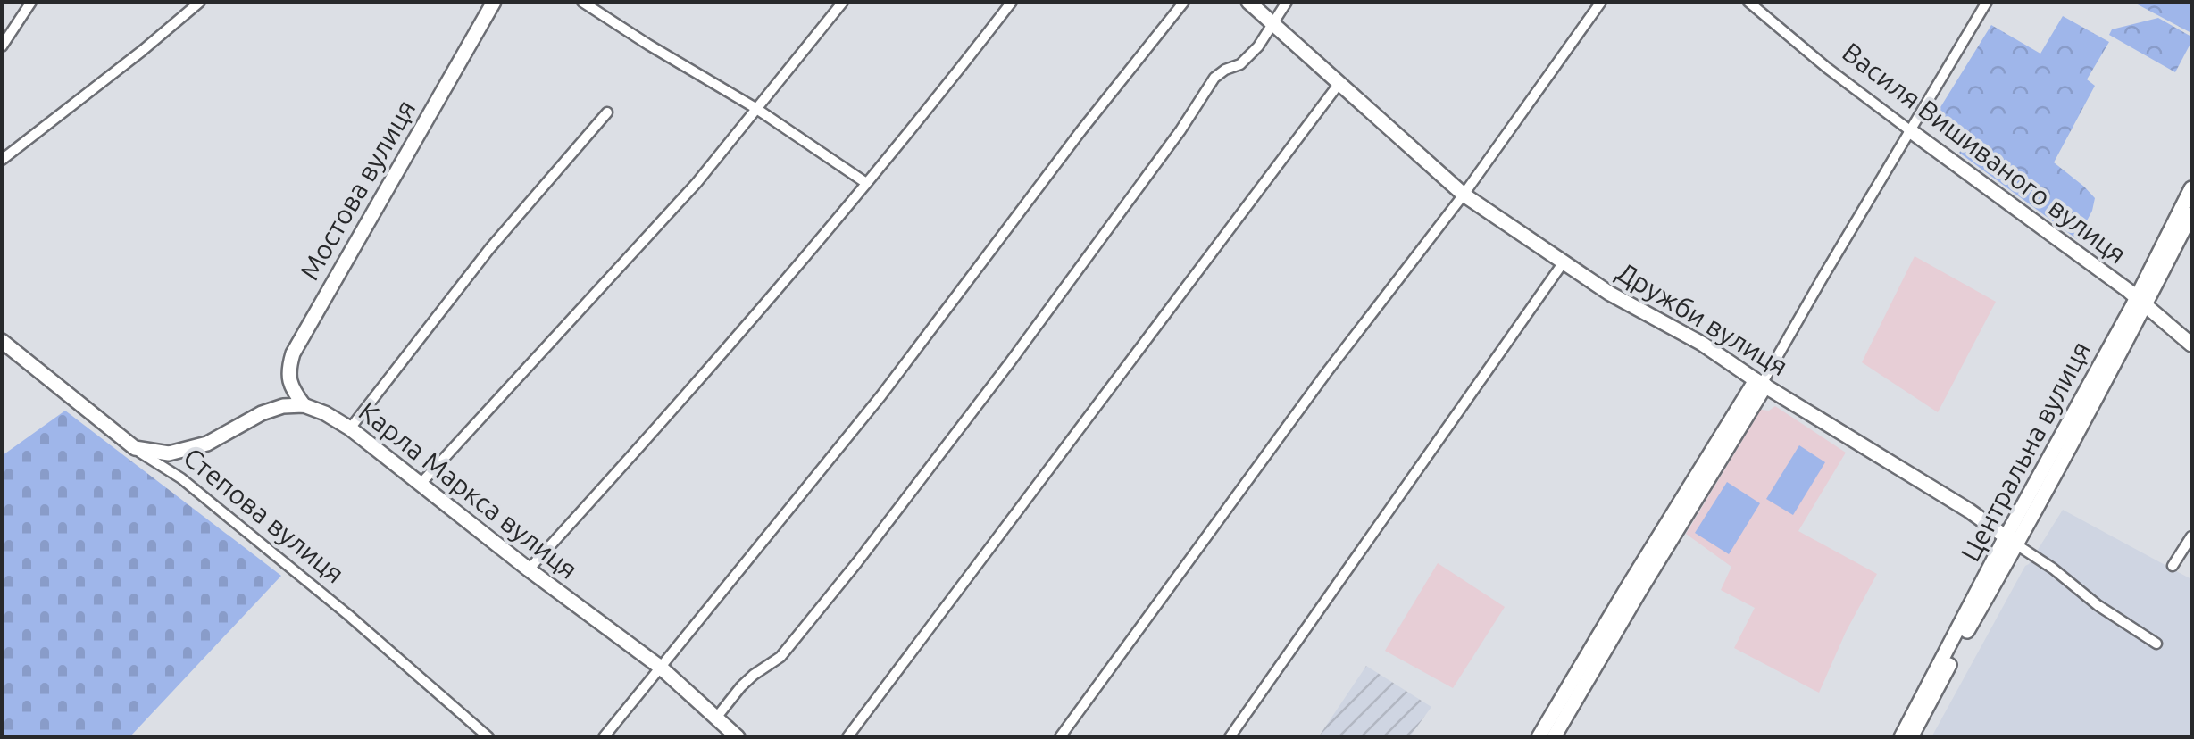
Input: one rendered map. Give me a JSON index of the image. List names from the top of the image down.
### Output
{
  "streets": {
    "street": [
      "Василя Вишиваного вулиця",
      "Мостова вулиця",
      "Дружби вулиця",
      "Центральна вулиця",
      "Карла Маркса вулиця",
      "Степова вулиця"
    ]
  },
  "crossings": [
    ["Василя Вишиваного вулиця", "Центральна вулиця"],
    ["Мостова вулиця", "Карла Маркса вулиця"],
    ["Дружби вулиця", "Центральна вулиця"]
  ]
}
